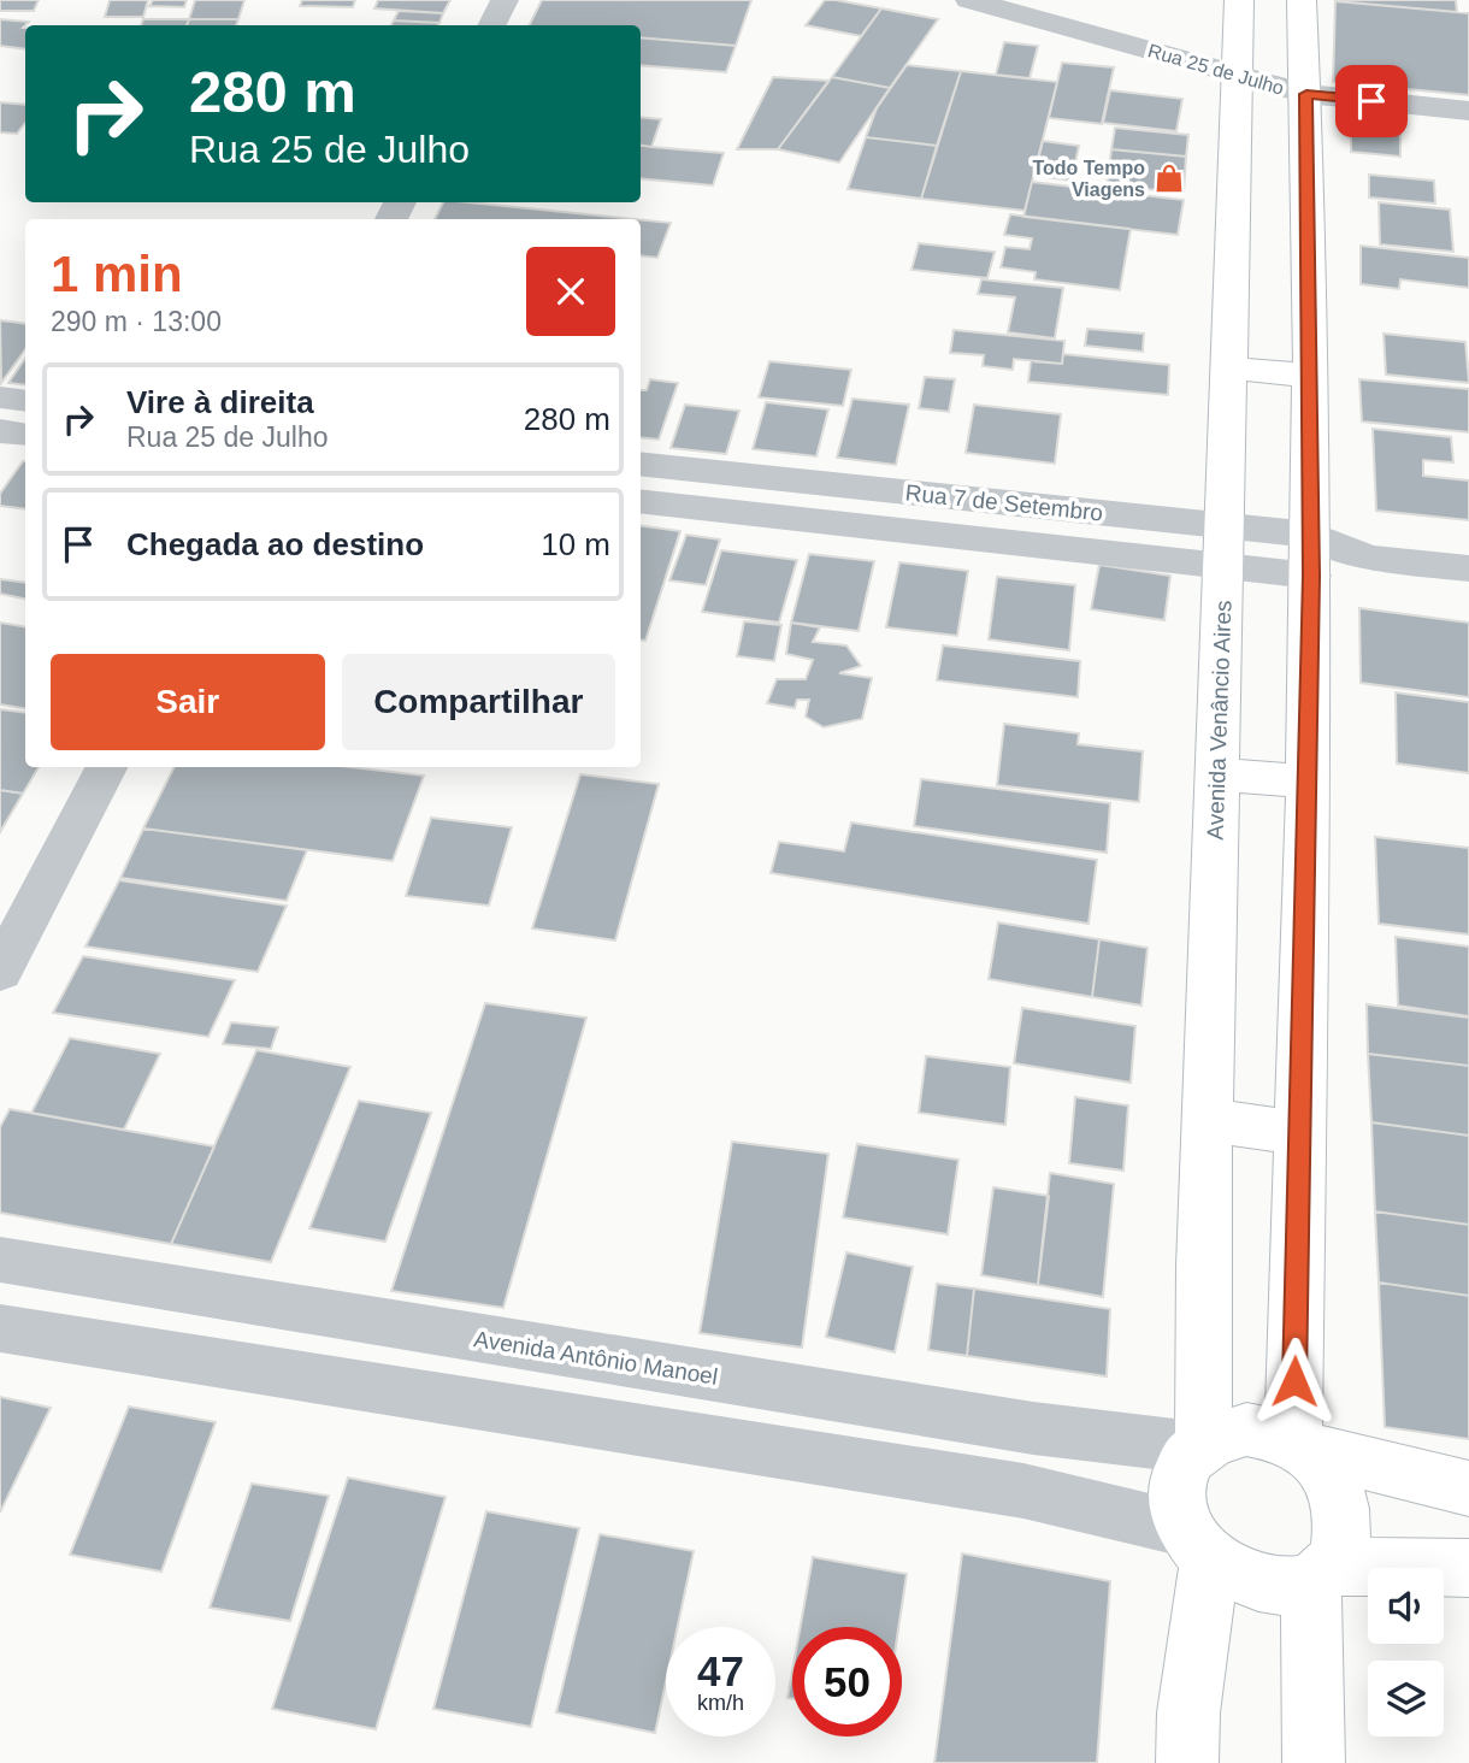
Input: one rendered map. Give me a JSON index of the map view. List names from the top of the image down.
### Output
{
  "streets": {
    "main road": ["Avenida Venâncio Aires"],
    "street": ["Rua 25 de Julho", "Rua 7 de Setembro", "Avenida Antônio Manoel"]
  },
  "crossings": [
    ["Rua 25 de Julho", "Avenida Venâncio Aires"],
    ["Rua 7 de Setembro", "Avenida Venâncio Aires"],
    ["Avenida Venâncio Aires", "Avenida Antônio Manoel"]
  ],
  "places": {
    "shop": ["Todo Tempo Viagens"]
  },
  "page": {
    "turn": ["280 m", "Rua 25 de Julho"],
    "heading": ["1 min", "290 m · 13:00"],
    "list": [
      {
        "name": "Vire à direita",
        "note": "Rua 25 de Julho",
        "value": "280 m"
      },
      {
        "name": "Chegada ao destino",
        "value": "10 m"
      }
    ],
    "buttons": ["Sair", "Compartilhar"],
    "speed": "47 km/h",
    "limit": "50"
  }
}
